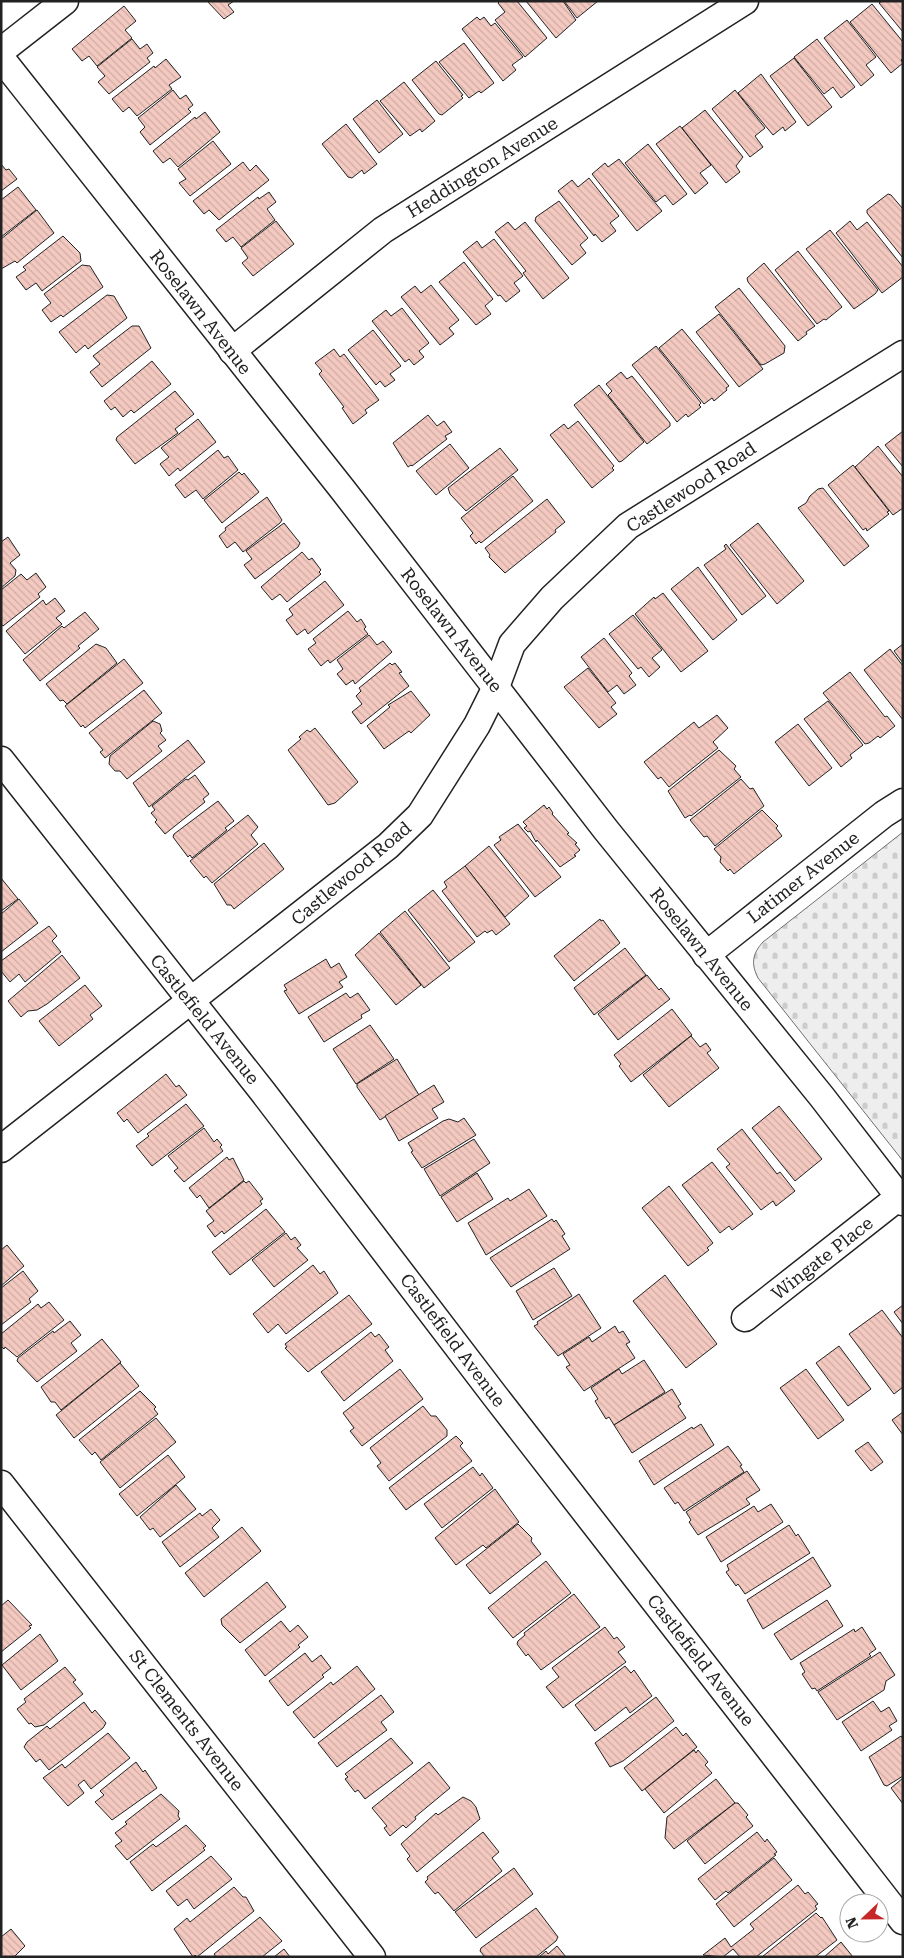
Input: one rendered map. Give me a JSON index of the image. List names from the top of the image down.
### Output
{
  "streets": {
    "street": [
      "Heddington Avenue",
      "Roselawn Avenue",
      "Castlewood Road",
      "Latimer Avenue",
      "Castlefield Avenue",
      "Wingate Place",
      "St Clements Avenue"
    ]
  },
  "crossings": [
    ["Heddington Avenue", "Roselawn Avenue"],
    ["Roselawn Avenue", "Castlewood Road"],
    ["Roselawn Avenue", "Latimer Avenue"],
    ["Roselawn Avenue", "Wingate Place"],
    ["Castlewood Road", "Castlefield Avenue"]
  ],
  "north": "left"
}
